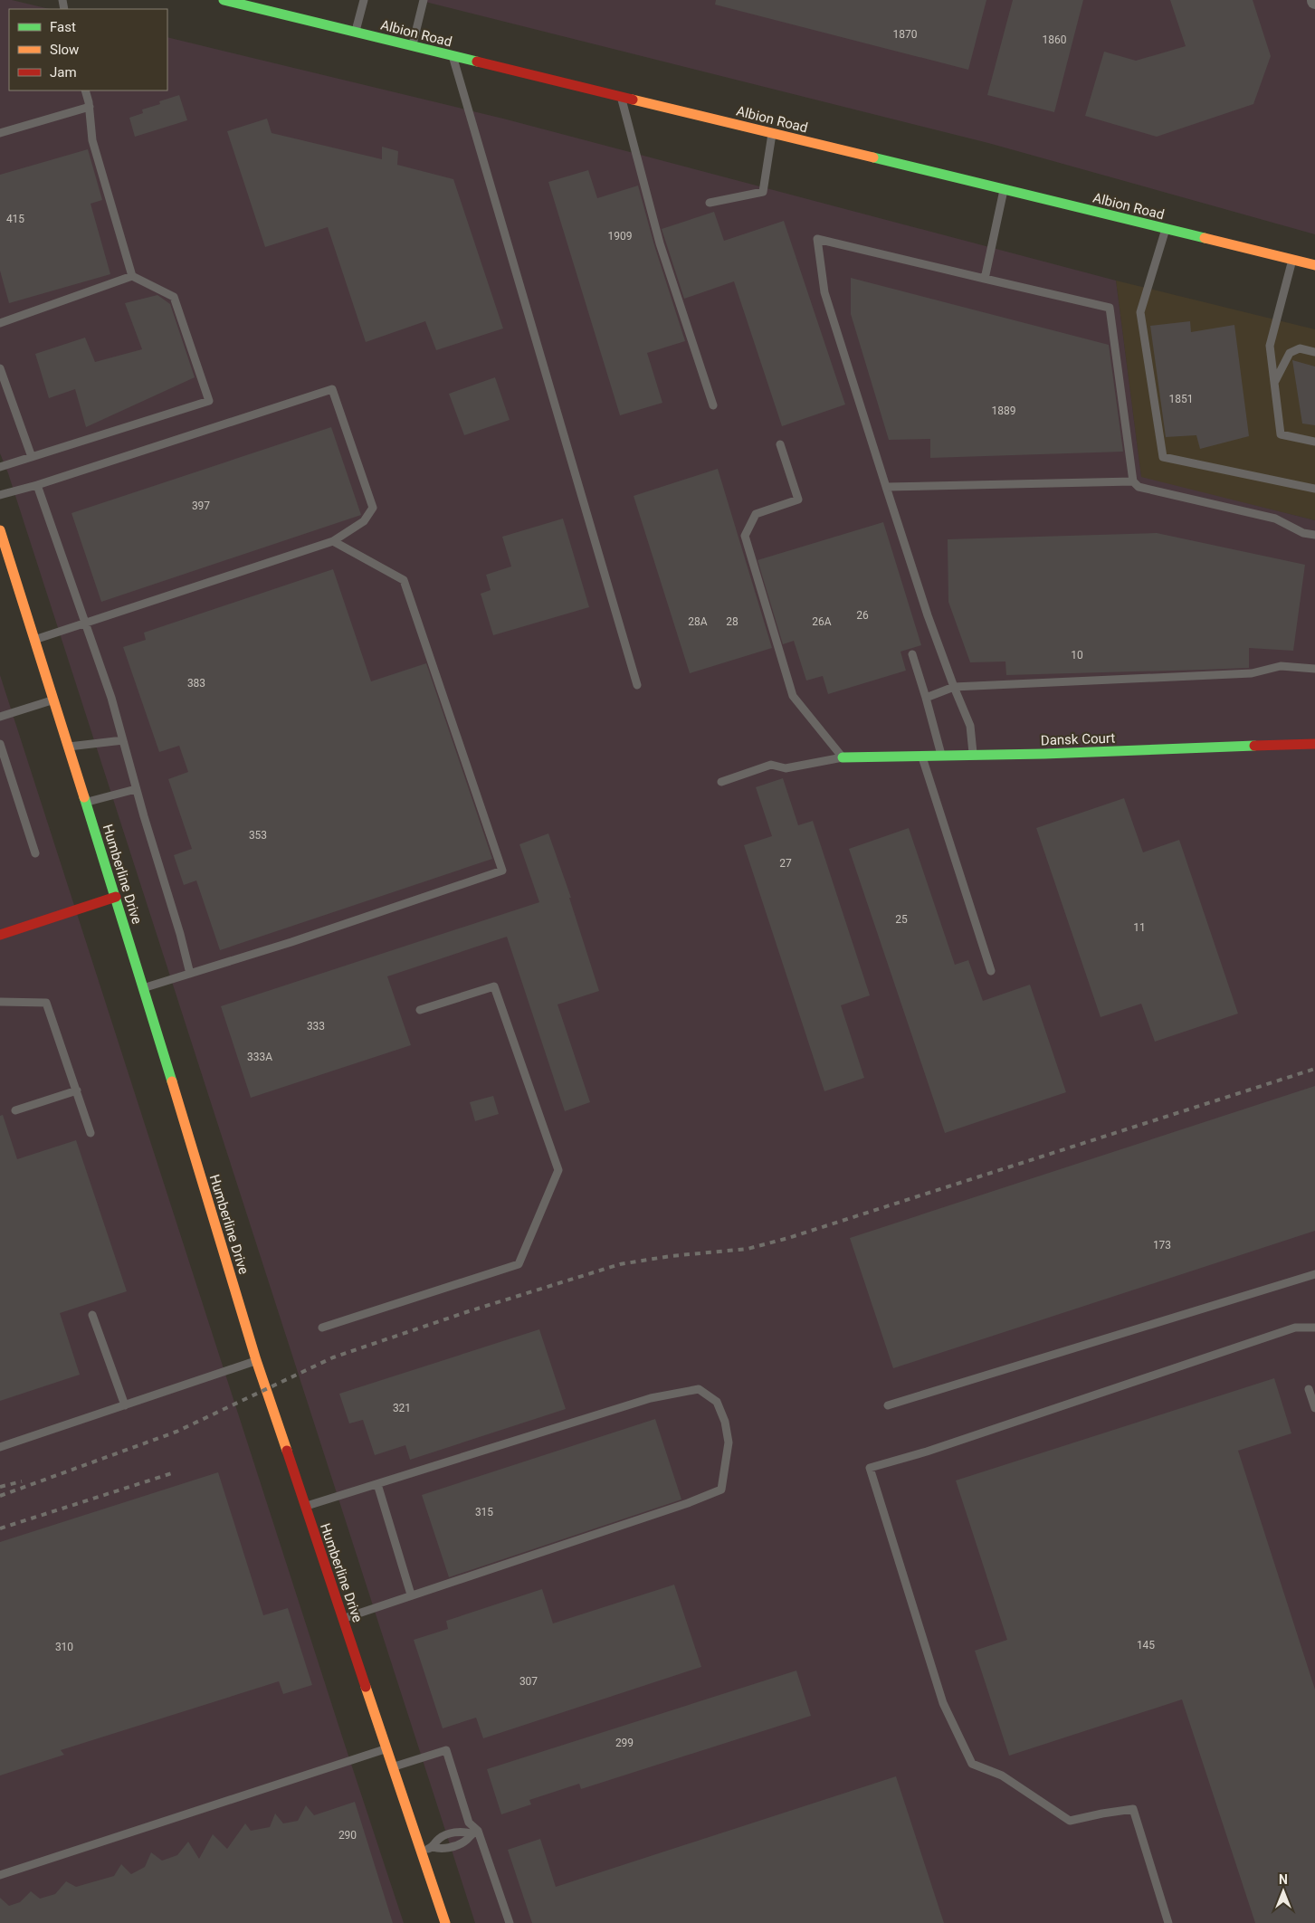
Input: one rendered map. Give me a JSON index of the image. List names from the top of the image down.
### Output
{
  "streets": {
    "street": ["Albion Road", "Dansk Court", "Humberline Drive"]
  },
  "house_numbers": [
    "1870",
    "1860",
    "415",
    "1909",
    "1851",
    "1889",
    "397",
    "26",
    "28A",
    "28",
    "26A",
    "10",
    "383",
    "353",
    "27",
    "25",
    "11",
    "333",
    "333A",
    "173",
    "321",
    "315",
    "145",
    "310",
    "307",
    "299",
    "290"
  ],
  "legend": ["Fast", "Slow", "Jam"],
  "north": "top"
}
